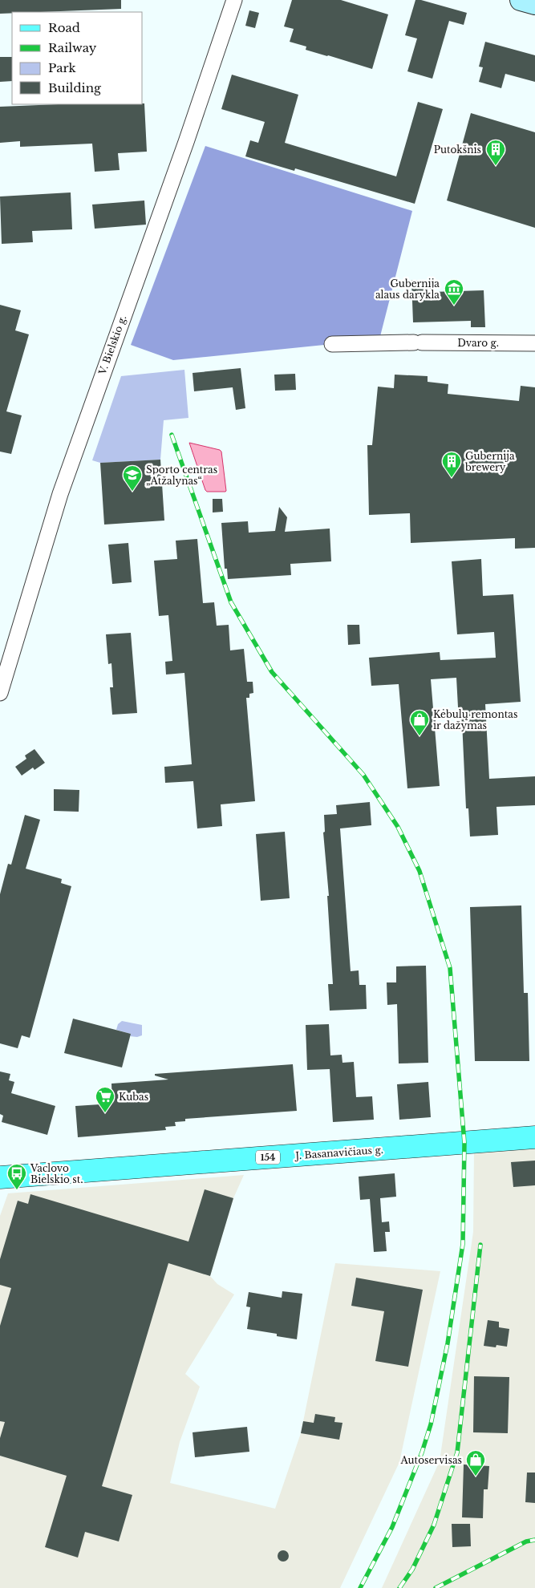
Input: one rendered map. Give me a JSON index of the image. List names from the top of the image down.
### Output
{
  "streets": {
    "main road": ["J. Basanavičiaus g.", "154"],
    "street": ["Dvaro g.", "V. Bielskio g."]
  },
  "places": {
    "building": ["Putokšnis", "Gubernija brewery"],
    "museum": ["Gubernija alaus darykla"],
    "school or university": ["Sporto centras „Atžalynas“"],
    "shop": ["Kėbulų remontas ir dažymas", "Autoservisas"],
    "supermarket": ["Kubas"],
    "bus stop": ["Vaclovo Bielskio st."]
  },
  "legend": [
    "Road",
    "Railway",
    "Park",
    "Building"
  ]
}
